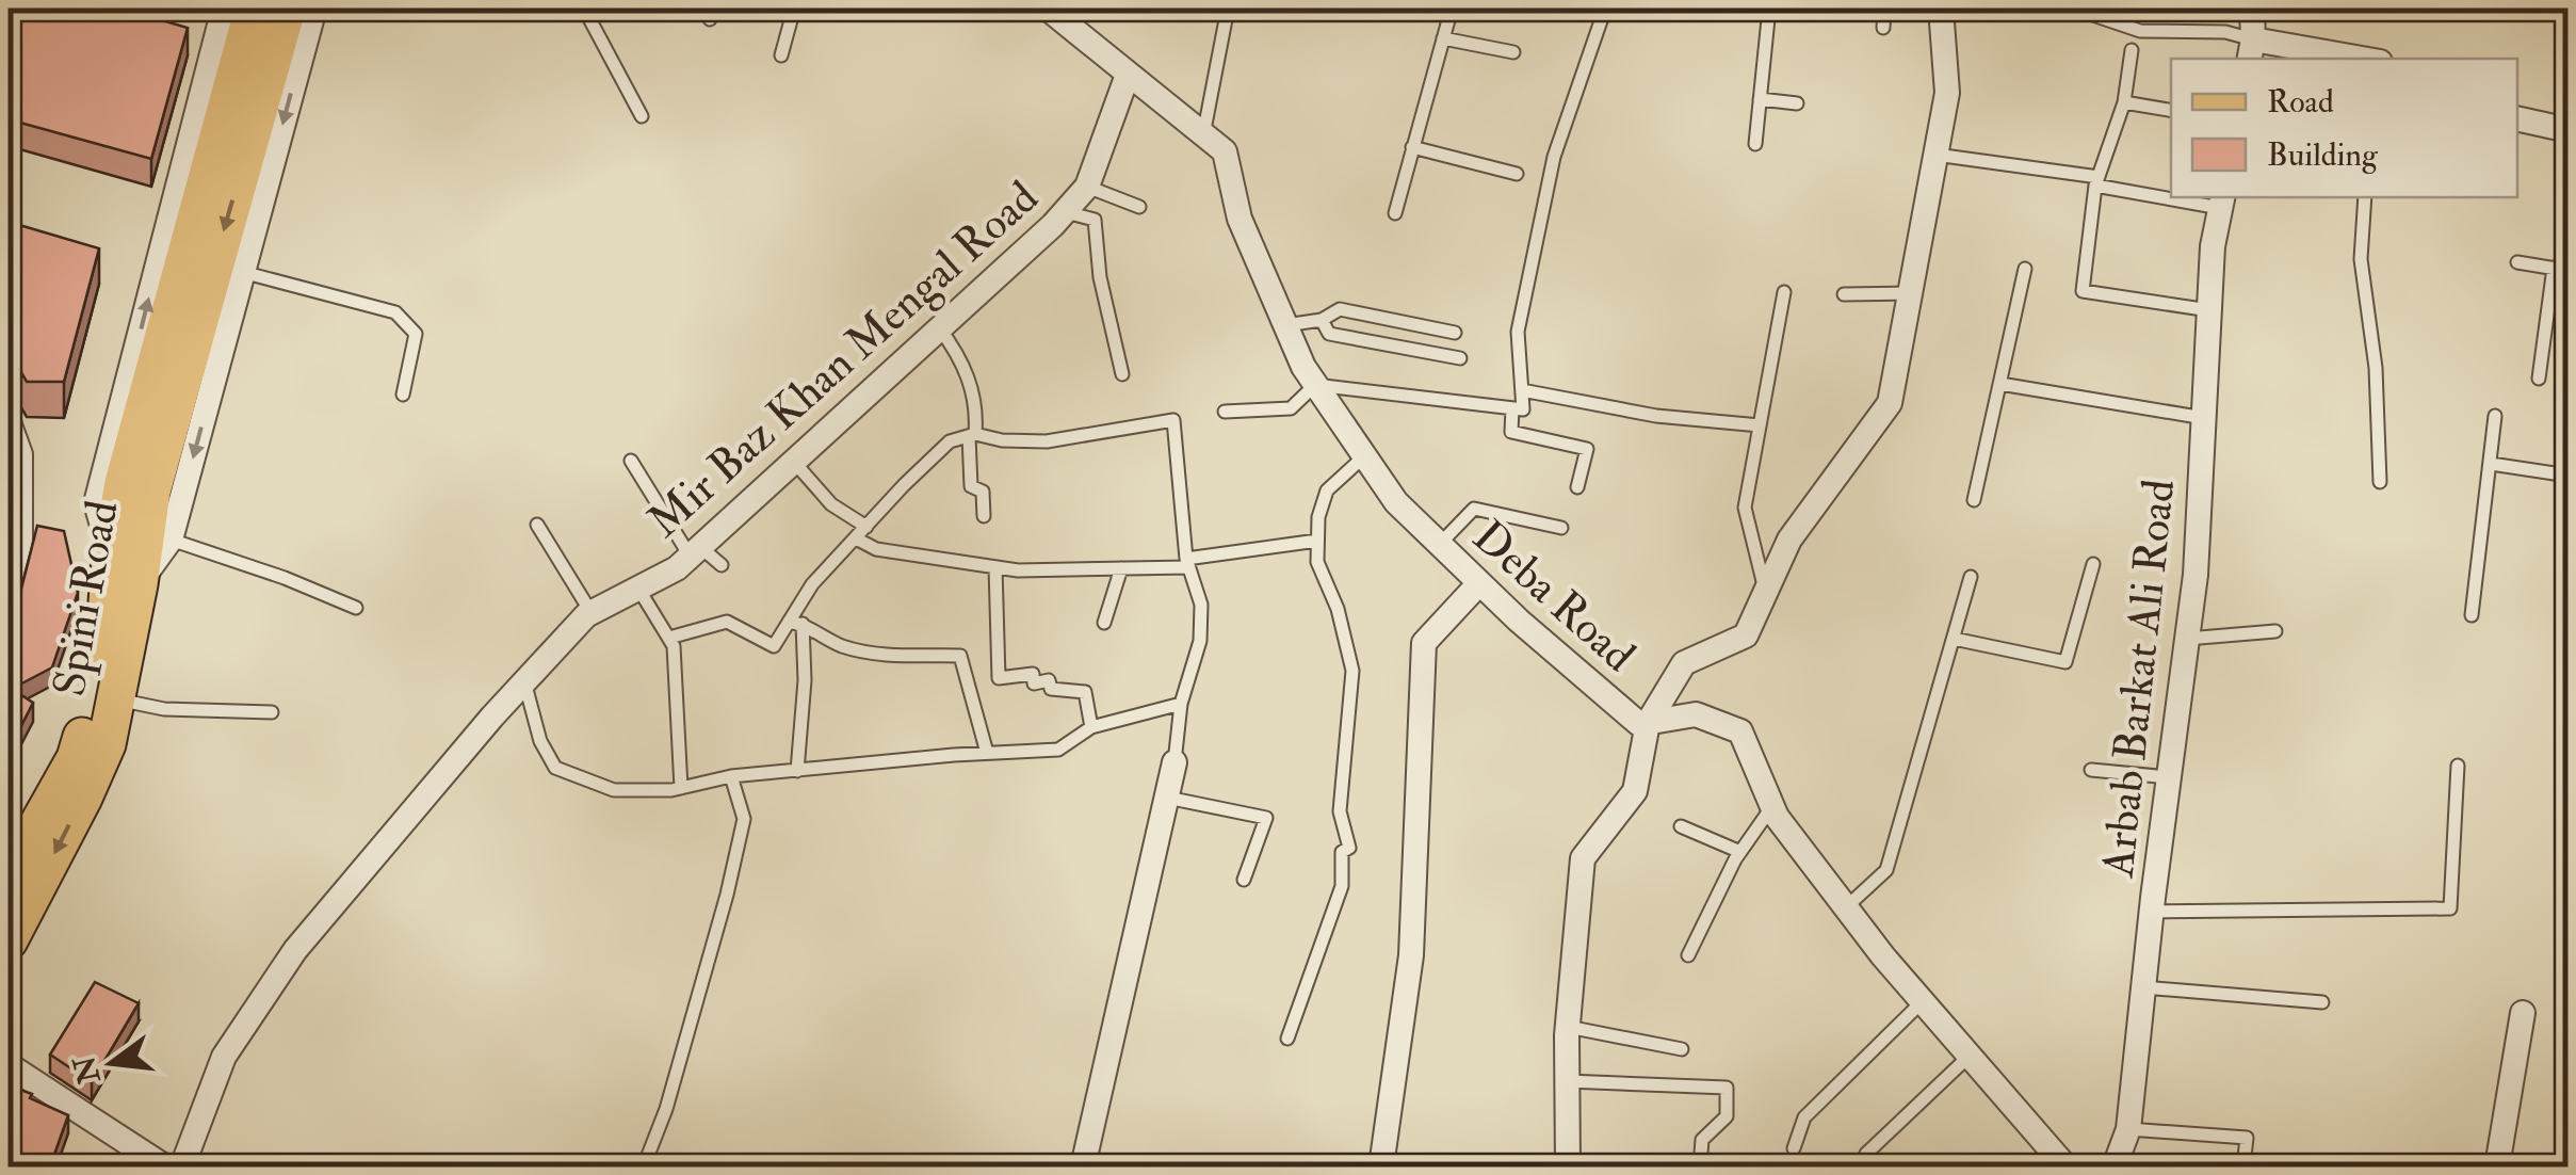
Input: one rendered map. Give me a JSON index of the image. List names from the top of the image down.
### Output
{
  "streets": {
    "main road": ["Spini Road"],
    "street": ["Mir Baz Khan Mengal Road", "Deba Road", "Arbab Barkat Ali Road"]
  },
  "crossings": [
    ["Mir Baz Khan Mengal Road", "Deba Road"]
  ],
  "legend": ["Road", "Building"],
  "north": "left"
}
